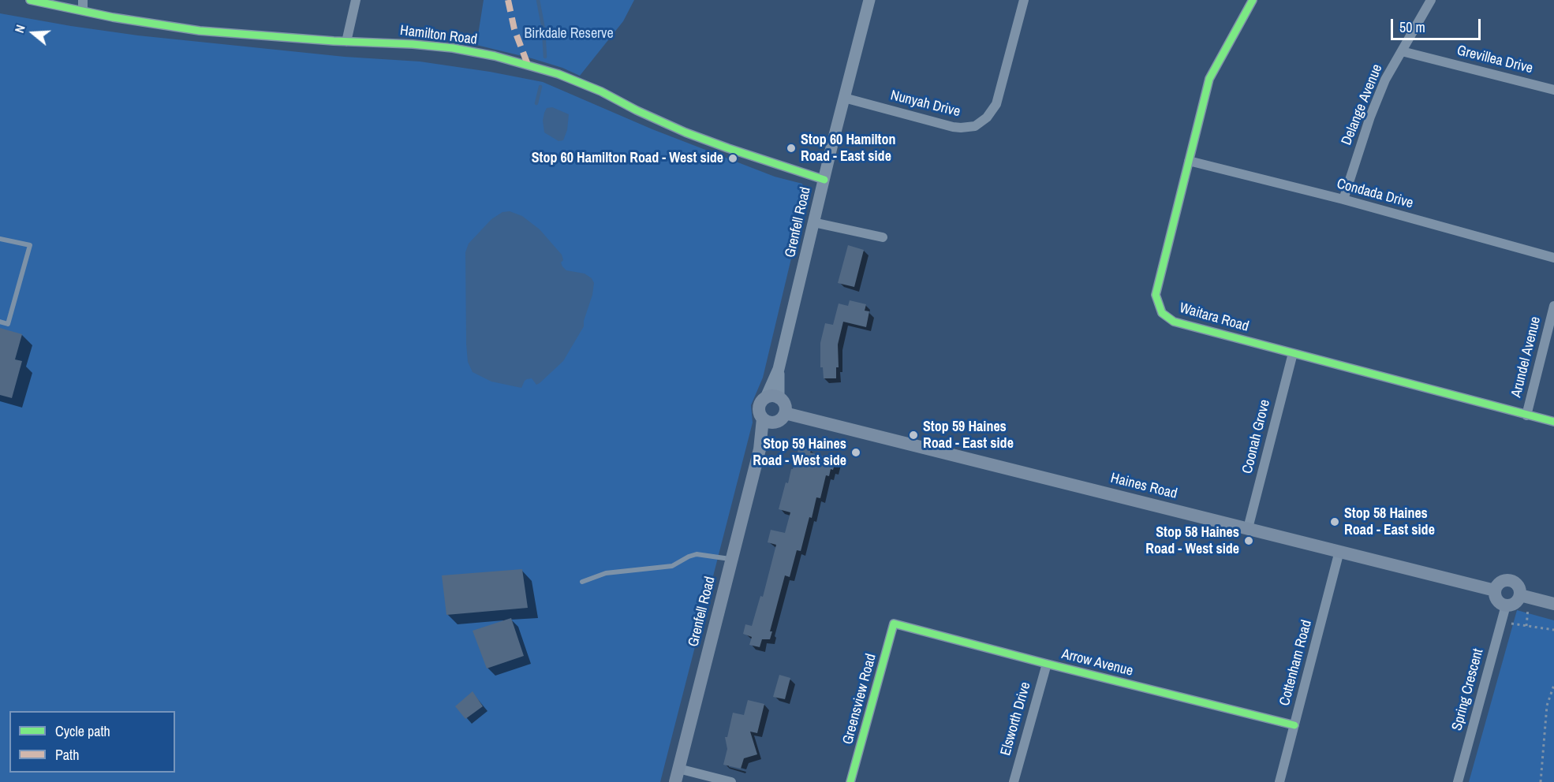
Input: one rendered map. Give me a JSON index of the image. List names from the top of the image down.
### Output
{
  "streets": {
    "main road": ["Grenfell Road", "Haines Road"],
    "street": [
      "Hamilton Road",
      "Grevillea Drive",
      "Nunyah Drive",
      "Delange Avenue",
      "Condada Drive",
      "Waitara Road",
      "Arundel Avenue",
      "Coonah Grove",
      "Arrow Avenue",
      "Cottenham Road",
      "Spring Crescent",
      "Greensview Road",
      "Elsworth Drive"
    ]
  },
  "crossings": [
    ["Hamilton Road", "Grenfell Road"],
    ["Grevillea Drive", "Delange Avenue"],
    ["Nunyah Drive", "Grenfell Road"],
    ["Delange Avenue", "Condada Drive"],
    ["Condada Drive", "Waitara Road"],
    ["Grenfell Road", "Haines Road"],
    ["Waitara Road", "Arundel Avenue"],
    ["Waitara Road", "Coonah Grove"],
    ["Coonah Grove", "Haines Road"],
    ["Haines Road", "Cottenham Road"],
    ["Haines Road", "Spring Crescent"],
    ["Arrow Avenue", "Cottenham Road"],
    ["Arrow Avenue", "Greensview Road"],
    ["Arrow Avenue", "Elsworth Drive"]
  ],
  "parks": ["Birkdale Reserve"],
  "places": [
    "Stop 60 Hamilton Road - East side",
    "Stop 60 Hamilton Road - West side",
    "Stop 59 Haines Road - East side",
    "Stop 59 Haines Road - West side",
    "Stop 58 Haines Road - East side",
    "Stop 58 Haines Road - West side"
  ],
  "legend": ["Cycle path", "Path"],
  "scale_bar": "50 m",
  "north": "left"
}
